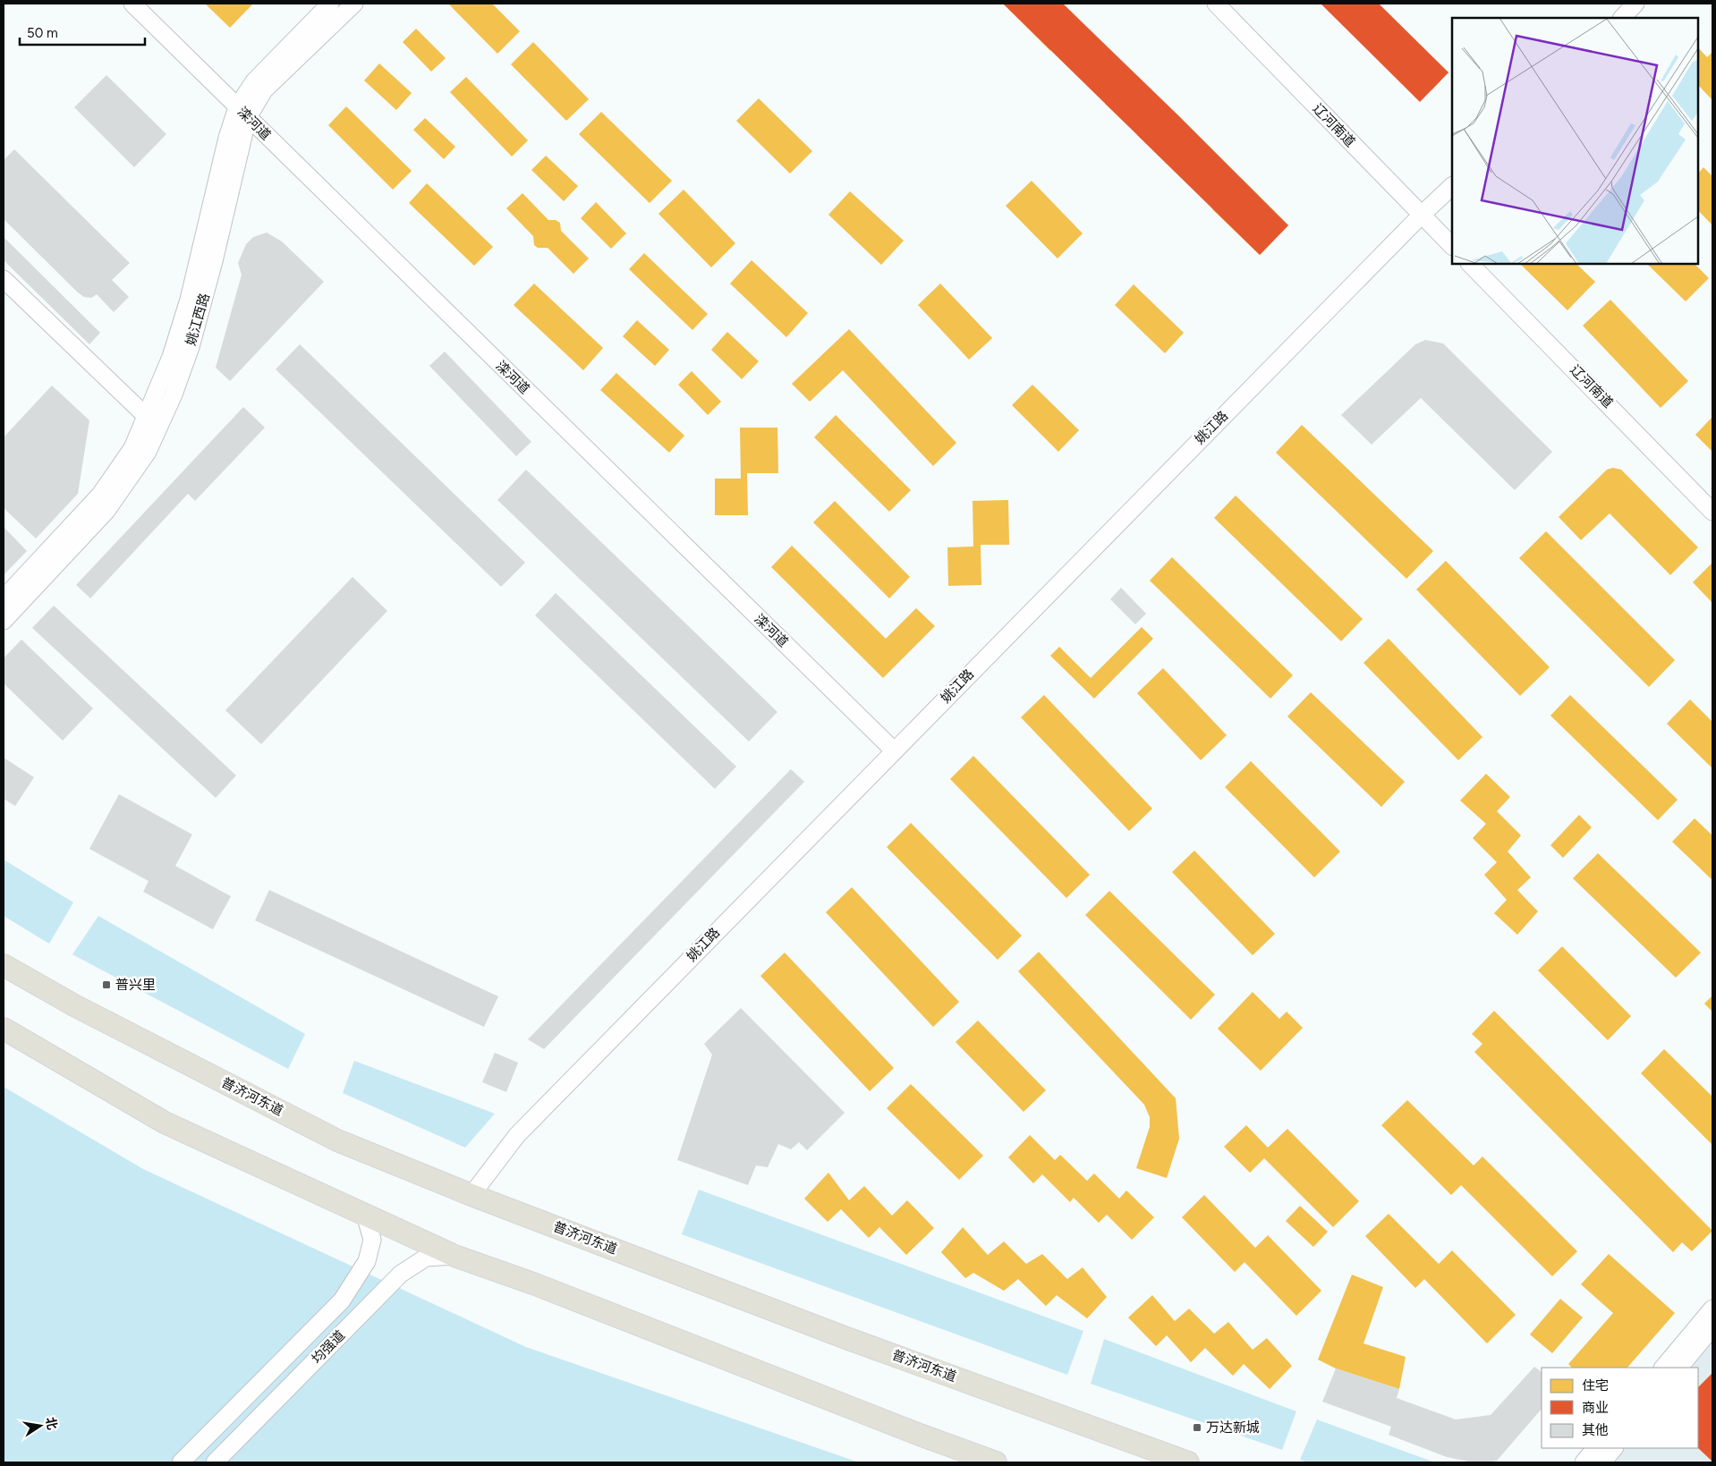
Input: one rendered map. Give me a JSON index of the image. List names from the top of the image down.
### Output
{
  "streets": {
    "main road": ["普济河东道"],
    "street": [
      "滦河道",
      "辽河南道",
      "姚江西路",
      "姚江路",
      "均强道"
    ]
  },
  "crossings": [
    ["滦河道", "姚江西路"],
    ["滦河道", "姚江路"],
    ["辽河南道", "姚江路"],
    ["姚江路", "普济河东道"]
  ],
  "places": {
    "transit": ["普兴里", "万达新城"]
  },
  "legend": ["住宅", "商业", "其他"],
  "scale_bar": "50 m",
  "north": "right"
}
